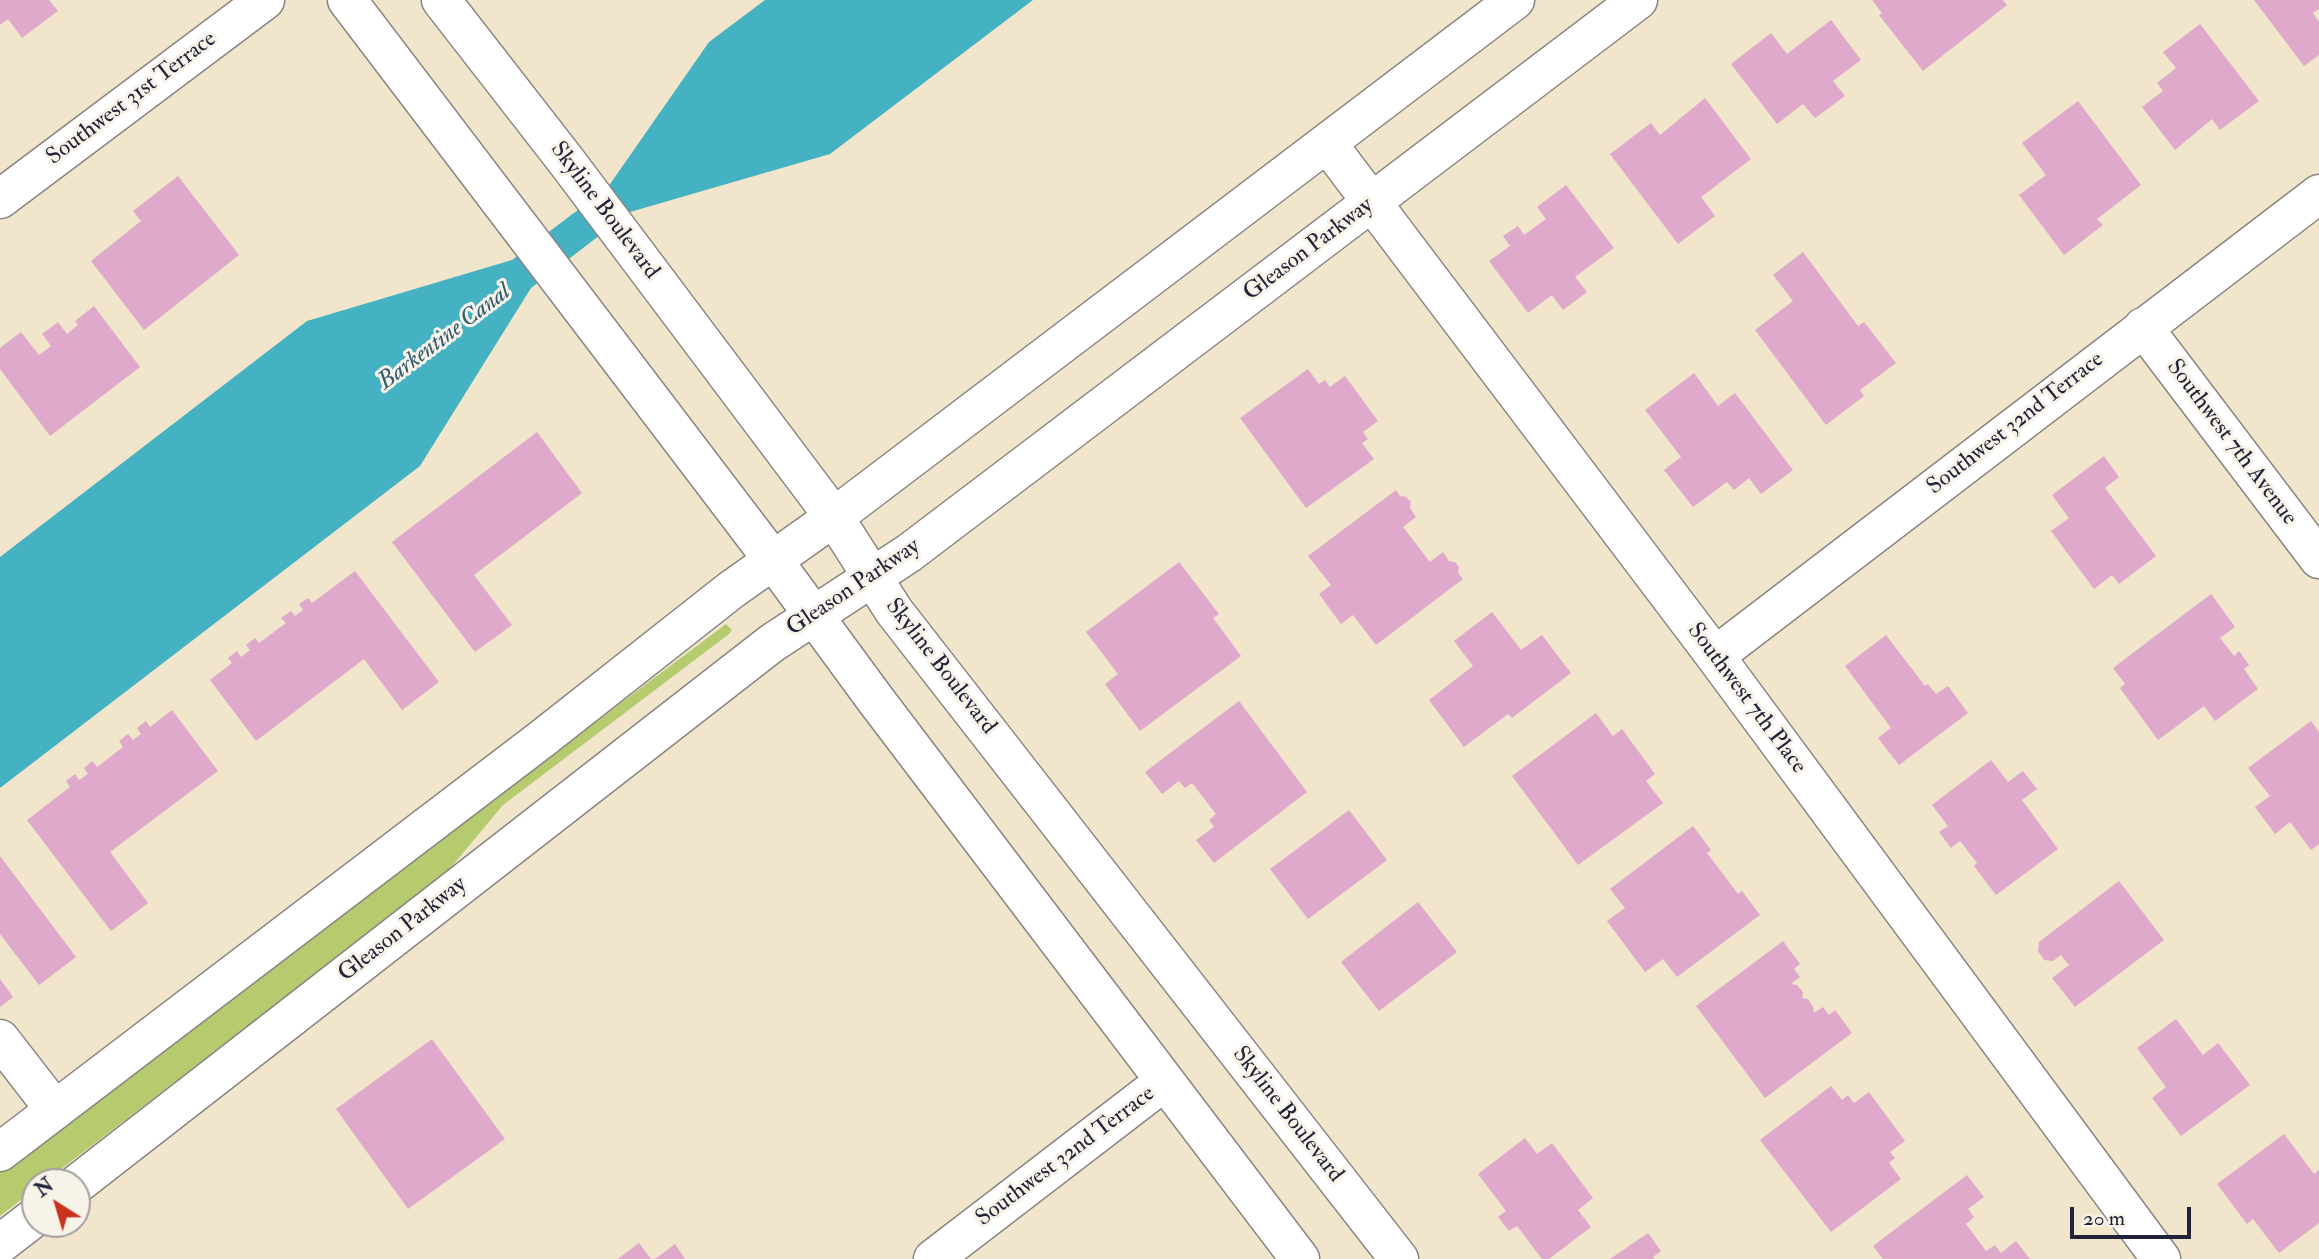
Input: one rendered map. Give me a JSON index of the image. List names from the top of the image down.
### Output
{
  "streets": {
    "street": [
      "Southwest 31st Terrace",
      "Skyline Boulevard",
      "Gleason Parkway",
      "Southwest 32nd Terrace",
      "Southwest 7th Avenue",
      "Southwest 7th Place"
    ]
  },
  "crossings": [
    ["Skyline Boulevard", "Gleason Parkway"],
    ["Gleason Parkway", "Southwest 7th Place"],
    ["Southwest 32nd Terrace", "Southwest 7th Avenue"],
    ["Southwest 32nd Terrace", "Southwest 7th Place"]
  ],
  "water": ["Barkentine Canal"],
  "scale_bar": "20 m",
  "north": "top left"
}
